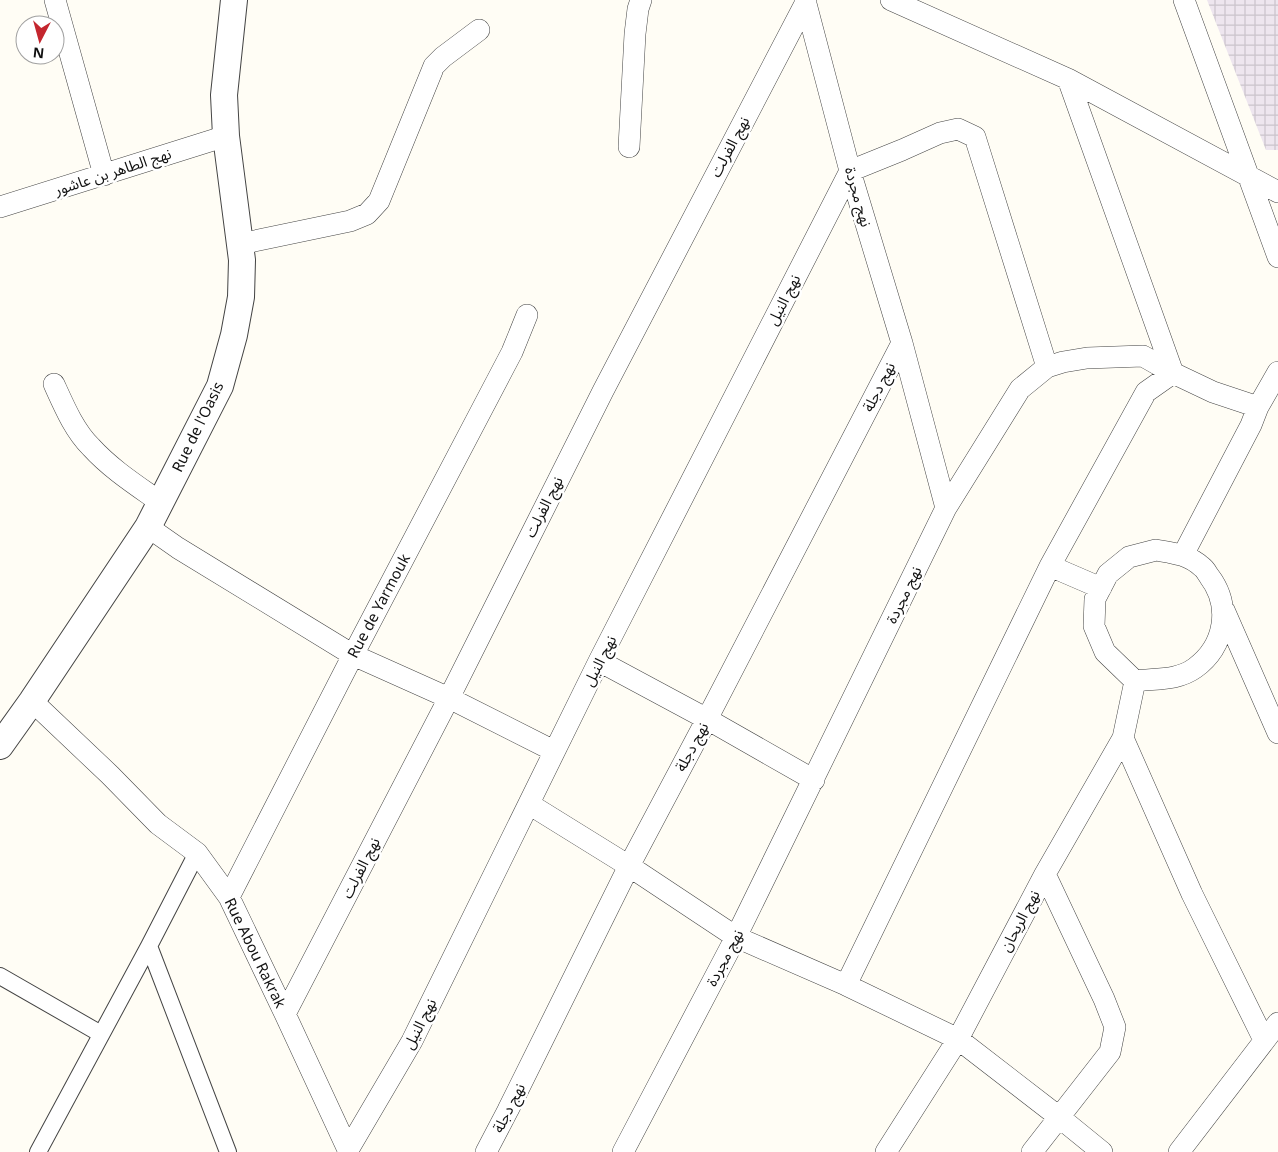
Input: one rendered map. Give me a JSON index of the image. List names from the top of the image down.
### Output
{
  "streets": {
    "street": [
      "نهج الفرلت",
      "نهج الطاهر بن عاشور",
      "نهج مجردة",
      "نهج النيل",
      "نهج دجلة",
      "Rue de l'Oasis",
      "Rue de Yarmouk",
      "نهج الريحان",
      "Rue Abou Rakrak"
    ]
  },
  "crossings": [
    ["نهج الفرلت", "نهج مجردة"],
    ["نهج الفرلت", "Rue Abou Rakrak"],
    ["نهج الطاهر بن عاشور", "Rue de l'Oasis"],
    ["نهج مجردة", "نهج النيل"],
    ["نهج مجردة", "نهج دجلة"],
    ["نهج النيل", "Rue Abou Rakrak"],
    ["Rue de l'Oasis", "Rue Abou Rakrak"],
    ["Rue de Yarmouk", "Rue Abou Rakrak"]
  ],
  "north": "bottom"
}
